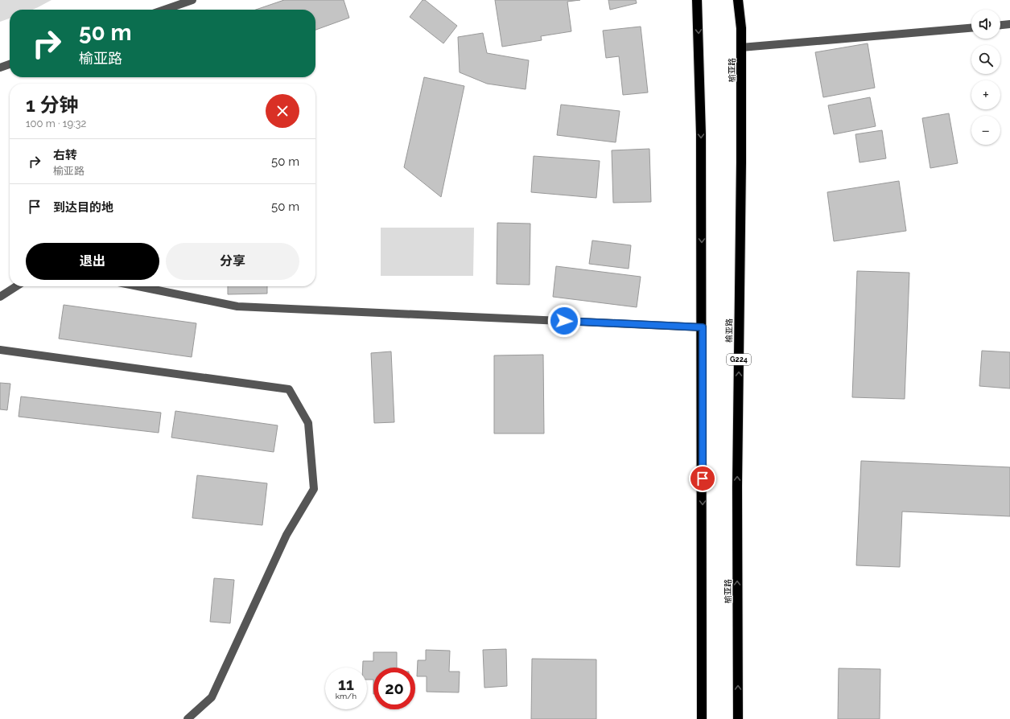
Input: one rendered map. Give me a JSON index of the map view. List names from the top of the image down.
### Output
{
  "streets": {
    "highway": ["榆亚路", "G224"]
  },
  "page": {
    "map_buttons": ["+", "−"],
    "turn": ["50 m", "榆亚路"],
    "heading": ["1 分钟", "100 m · 19:32"],
    "list": [
      {
        "name": "右转",
        "note": "榆亚路",
        "value": "50 m"
      },
      {
        "name": "到达目的地",
        "value": "50 m"
      }
    ],
    "buttons": ["退出", "分享"],
    "speed": "11 km/h",
    "limit": "20"
  }
}
